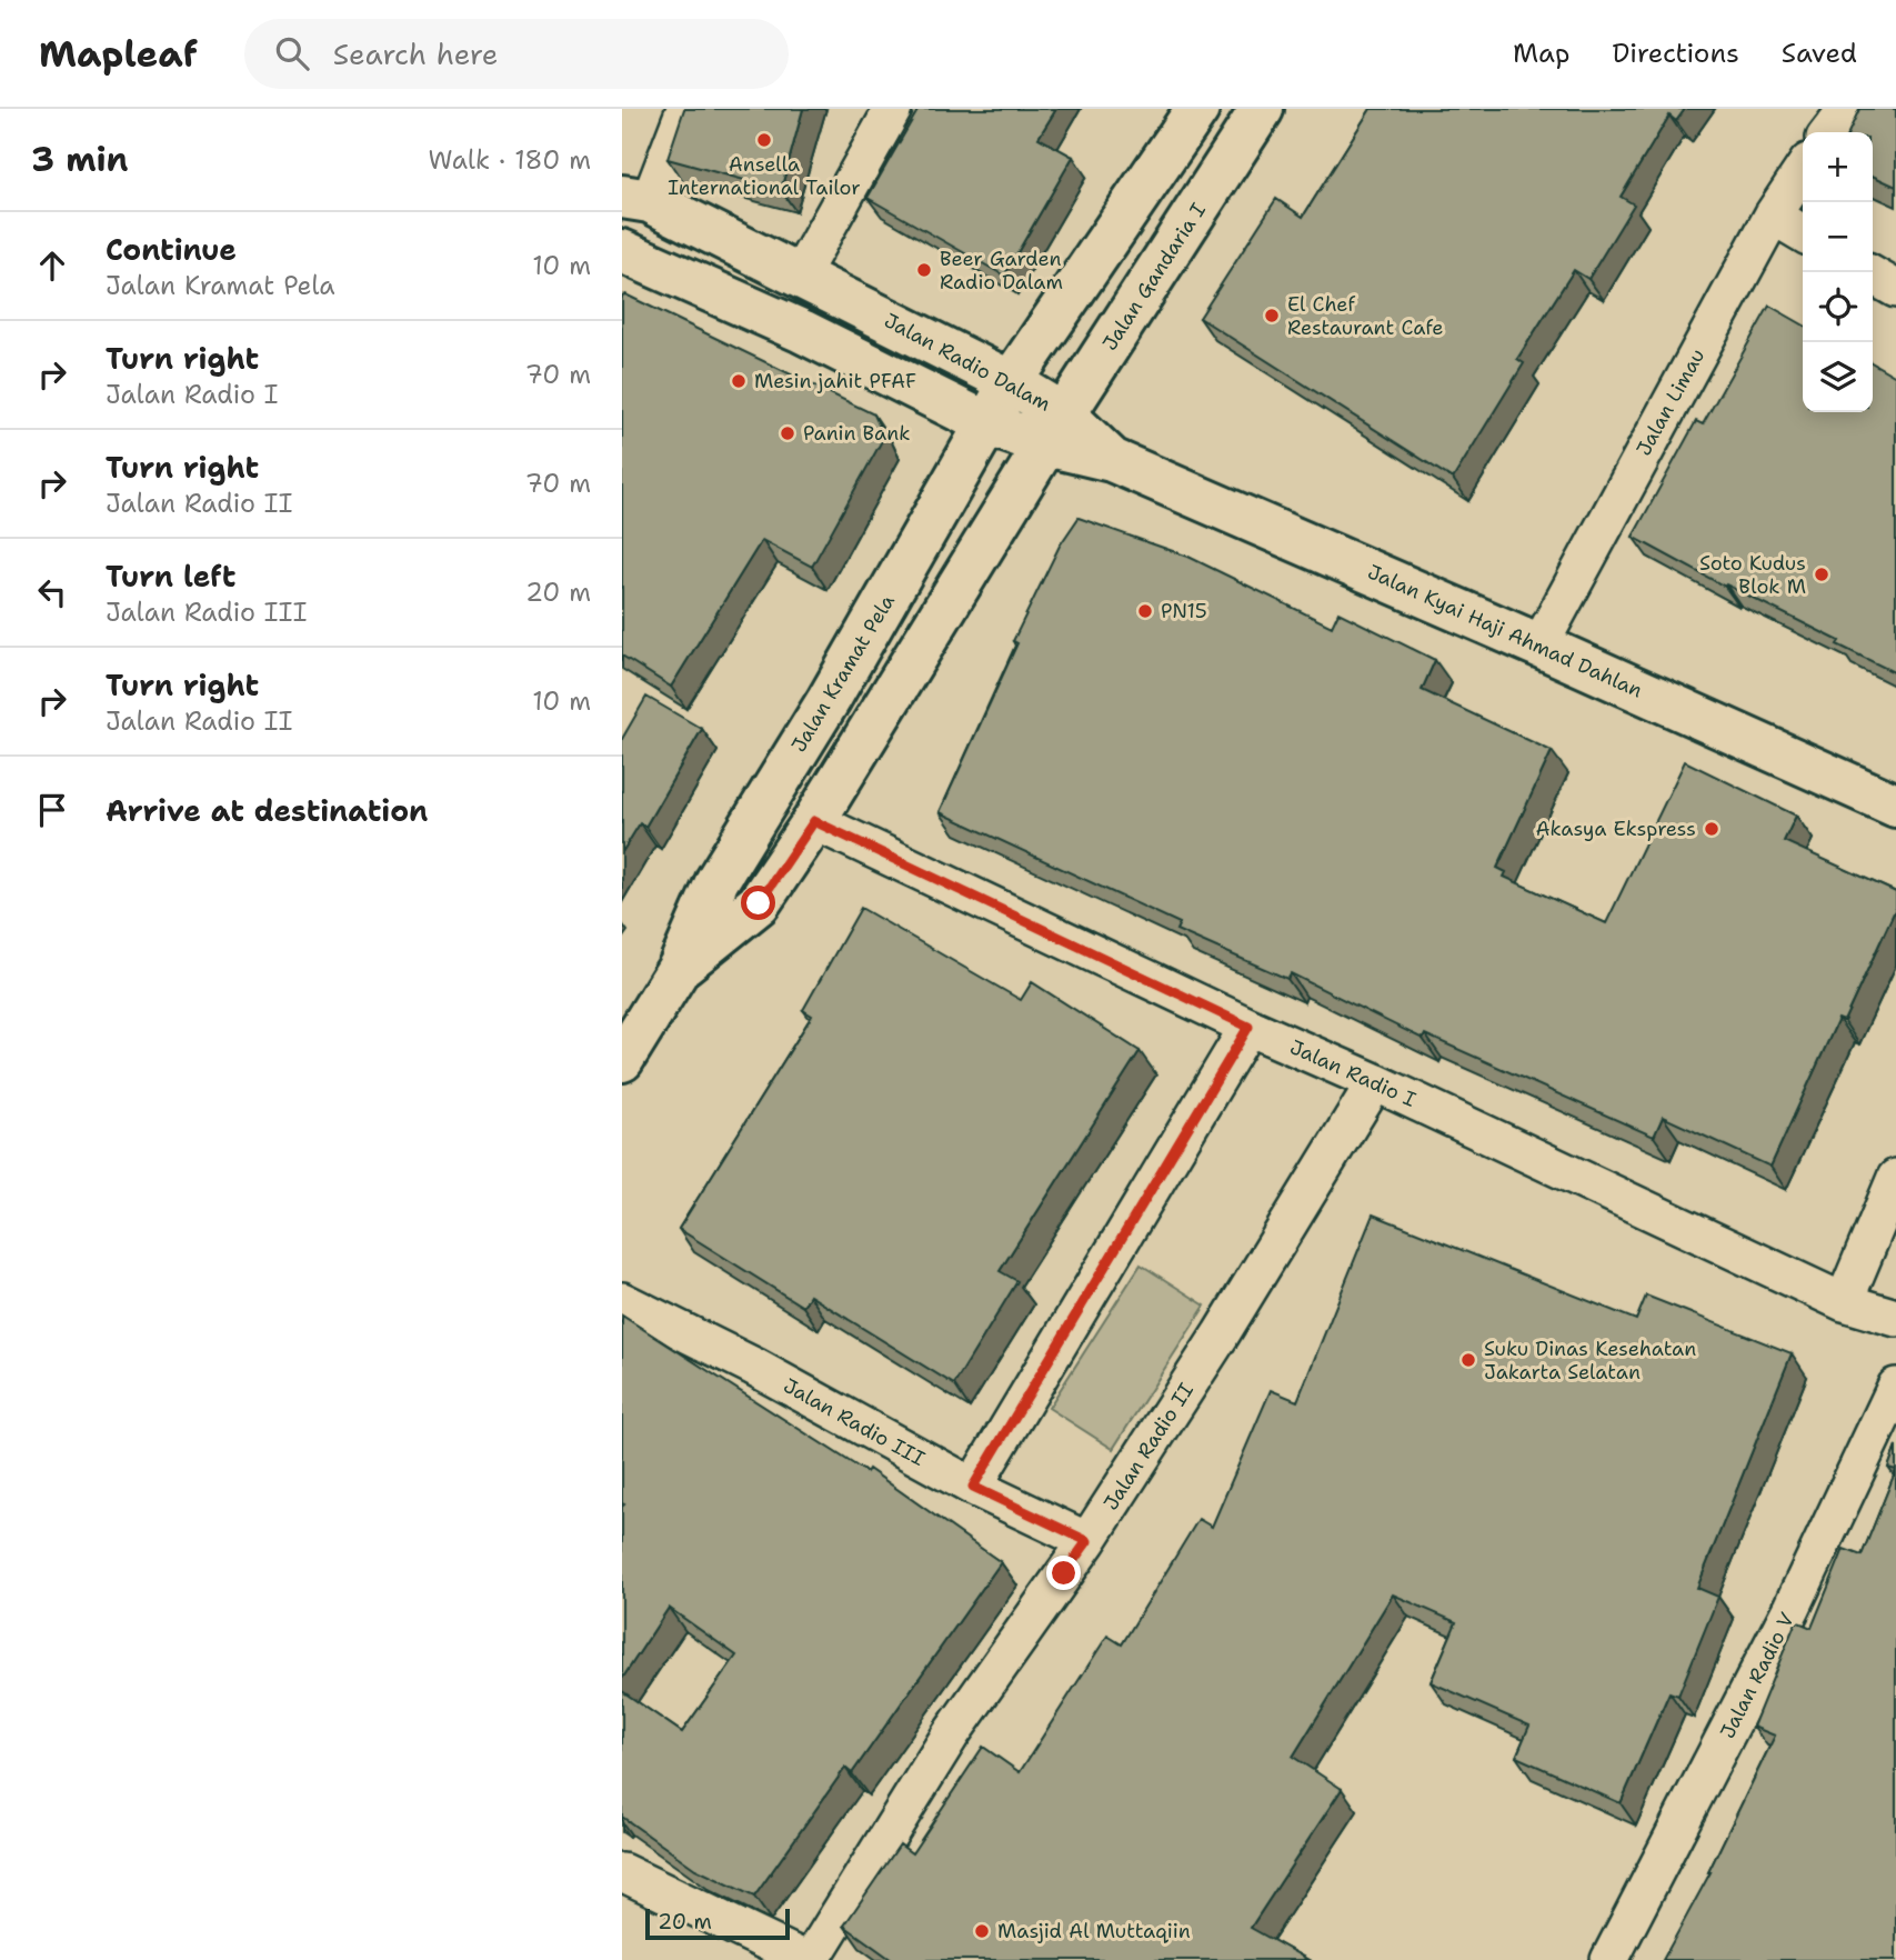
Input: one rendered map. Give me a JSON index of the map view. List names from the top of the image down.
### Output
{
  "streets": {
    "street": [
      "Jalan Gandaria I",
      "Jalan Radio Dalam",
      "Jalan Limau",
      "Jalan Kyai Haji Ahmad Dahlan",
      "Jalan Kramat Pela",
      "Jalan Radio I",
      "Jalan Radio III",
      "Jalan Radio II",
      "Jalan Radio V"
    ]
  },
  "crossings": [
    ["Jalan Gandaria I", "Jalan Radio Dalam"],
    ["Jalan Gandaria I", "Jalan Kramat Pela"],
    ["Jalan Radio Dalam", "Jalan Kyai Haji Ahmad Dahlan"],
    ["Jalan Radio Dalam", "Jalan Kramat Pela"],
    ["Jalan Limau", "Jalan Kyai Haji Ahmad Dahlan"],
    ["Jalan Kramat Pela", "Jalan Radio I"],
    ["Jalan Radio I", "Jalan Radio II"],
    ["Jalan Radio III", "Jalan Radio II"]
  ],
  "places": [
    "Ansella International Tailor",
    "Beer Garden Radio Dalam",
    "El Chef Restaurant Cafe",
    "Mesin jahit PFAF",
    "Panin Bank",
    "Soto Kudus Blok M",
    "PN15",
    "Akasya Ekspress",
    "Suku Dinas Kesehatan Jakarta Selatan",
    "Masjid Al Muttaqiin"
  ],
  "scale_bar": "20 m",
  "page": {
    "header": "Mapleaf",
    "search": "Search here",
    "nav": ["Map", "Directions", "Saved"],
    "heading": ["3 min", "Walk · 180 m"],
    "map_buttons": ["+", "−"],
    "list": [
      ["Continue", "Jalan Kramat Pela", "10 m"],
      ["Turn right", "Jalan Radio I", "70 m"],
      ["Turn right", "Jalan Radio II", "70 m"],
      ["Turn left", "Jalan Radio III", "20 m"],
      ["Turn right", "Jalan Radio II", "10 m"],
      "Arrive at destination"
    ],
    "scale": "20 m"
  }
}
